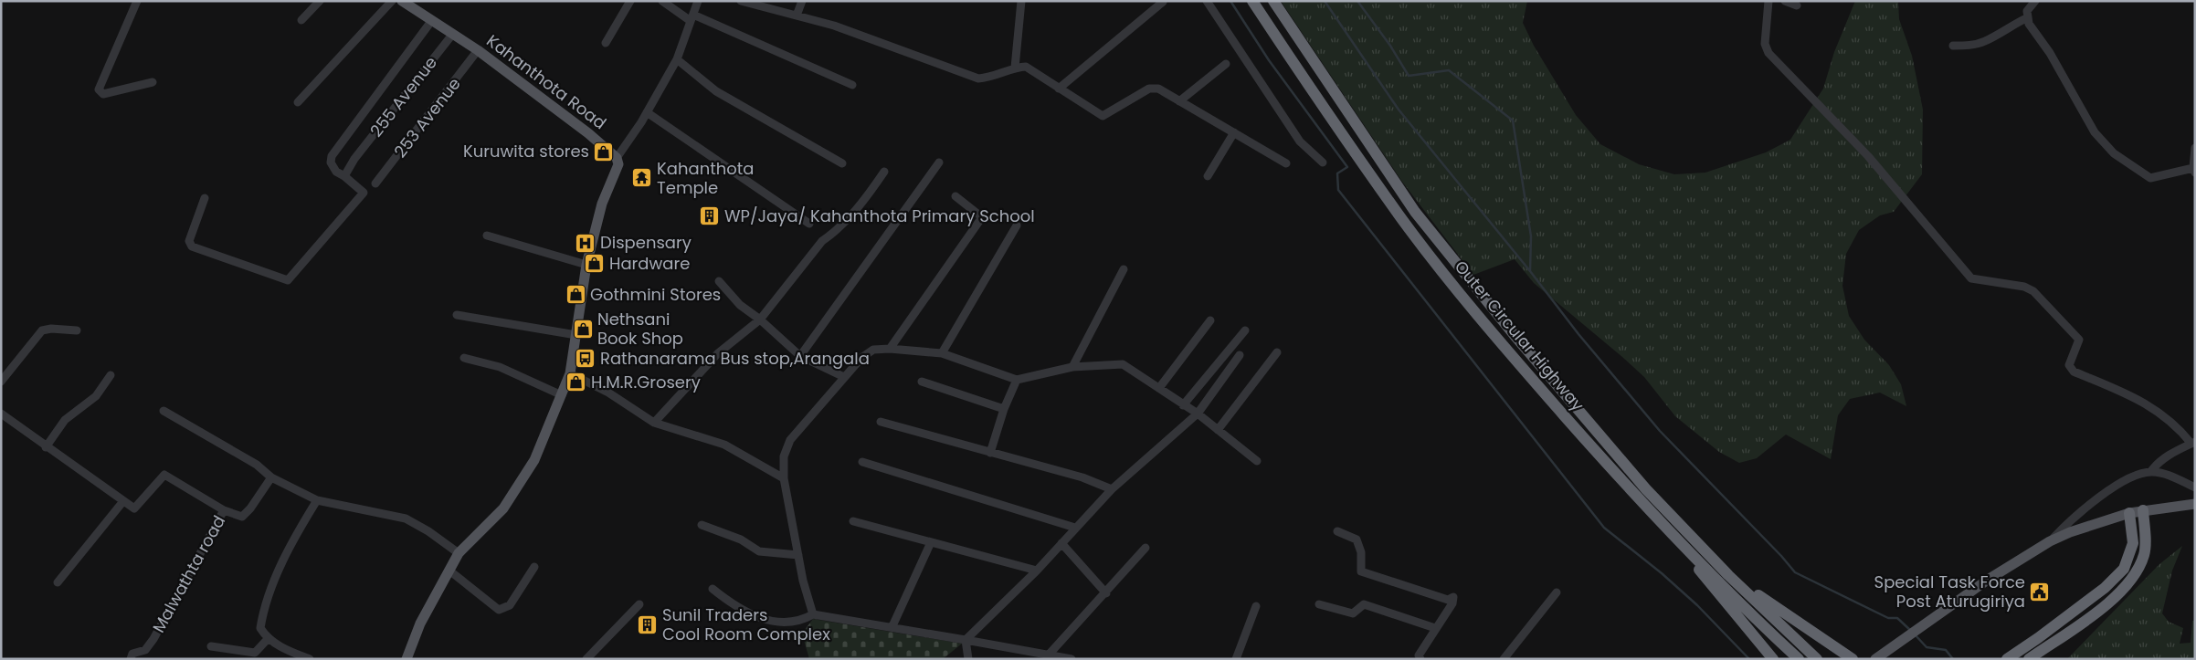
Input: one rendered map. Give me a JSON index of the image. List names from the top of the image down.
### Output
{
  "streets": {
    "highway": ["Outer Circular Highway"],
    "main road": ["Kahanthota Road"],
    "street": ["255 Avenue", "253 Avenue", "Malwathta road"]
  },
  "crossings": [
    ["Kahanthota Road", "255 Avenue"],
    ["Kahanthota Road", "253 Avenue"]
  ],
  "places": {
    "shop": [
      "Kuruwita stores",
      "Hardware",
      "Gothmini Stores",
      "Nethsani Book Shop",
      "H.M.R.Grosery"
    ],
    "temple": ["Kahanthota Temple"],
    "building": ["WP/Jaya/ Kahanthota Primary School", "Sunil Traders Cool Room Complex"],
    "hospital": ["Dispensary"],
    "bus stop": ["Rathanarama Bus stop,Arangala"],
    "public building": ["Special Task Force Post Aturugiriya"]
  }
}
